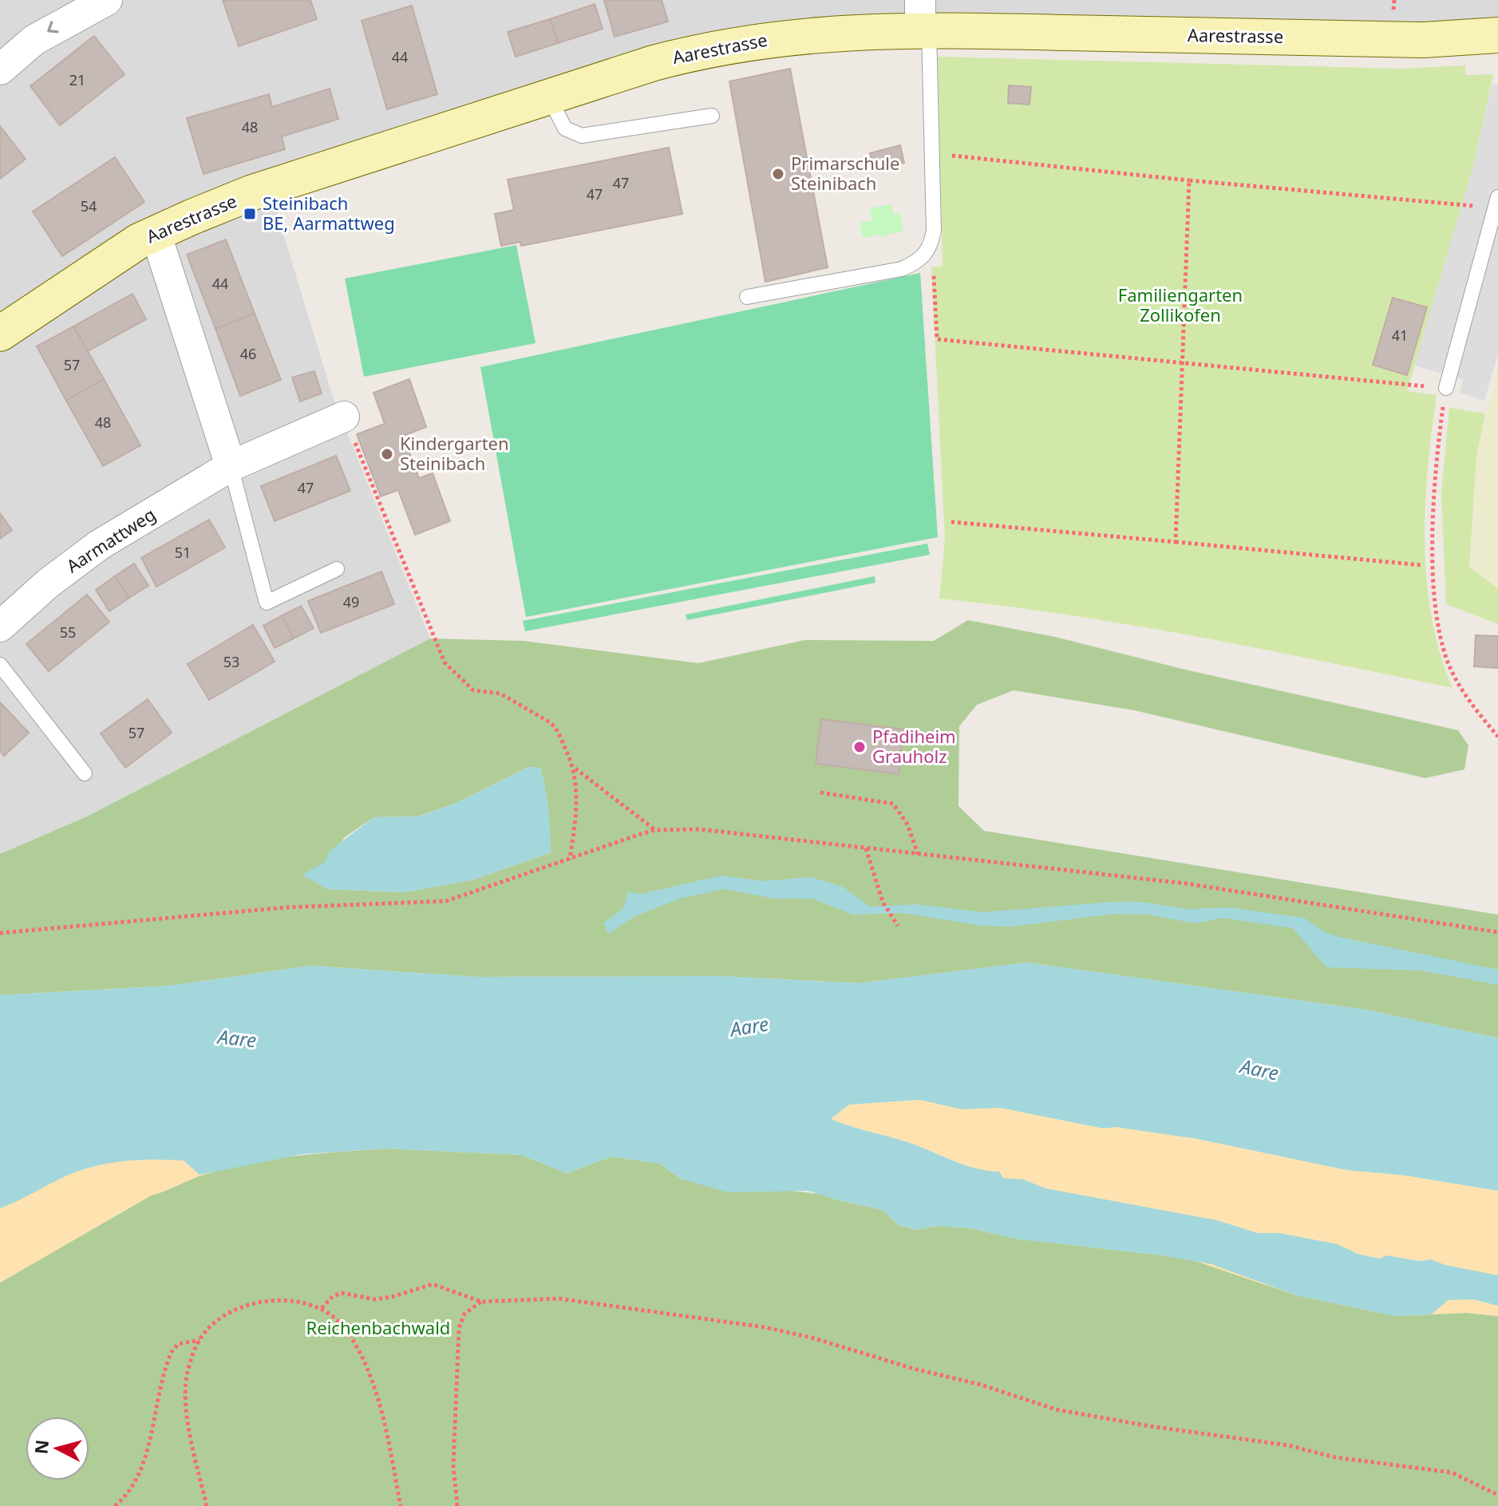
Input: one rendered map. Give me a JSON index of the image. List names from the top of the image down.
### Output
{
  "streets": {
    "street": ["Aarestrasse", "Aarmattweg"]
  },
  "water": ["Aare"],
  "parks": ["Familiengarten Zollikofen", "Reichenbachwald"],
  "places": {
    "other": ["Primarschule Steinibach", "Kindergarten Steinibach", "Pfadiheim Grauholz"],
    "transit": ["Steinibach BE, Aarmattweg"]
  },
  "house_numbers": [
    "44",
    "21",
    "48",
    "47",
    "47",
    "54",
    "44",
    "41",
    "46",
    "57",
    "48",
    "47",
    "51",
    "49",
    "55",
    "53",
    "57"
  ],
  "north": "left"
}
